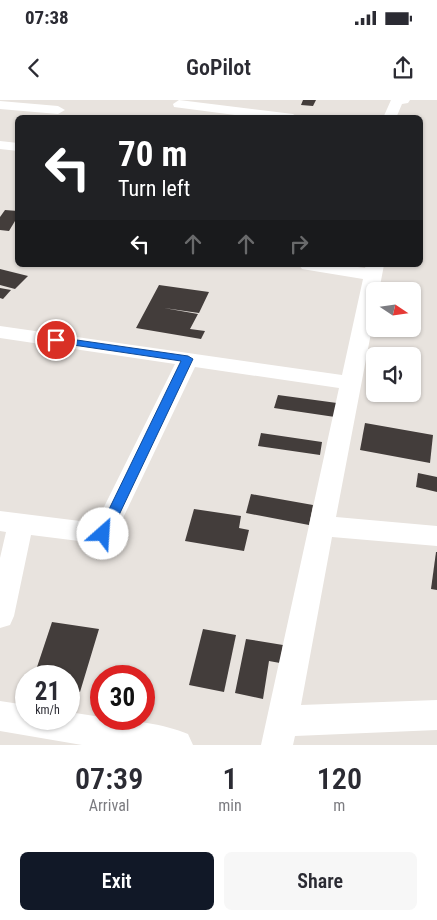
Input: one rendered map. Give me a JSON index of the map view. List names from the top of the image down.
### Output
{
  "north": "right",
  "page": {
    "status": "07:38",
    "header": "GoPilot",
    "turn": ["70 m", "Turn left"],
    "speed": "21 km/h",
    "limit": "30",
    "eta": [
      "07:39",
      "Arrival",
      "1",
      "min",
      "120",
      "m"
    ],
    "buttons": ["Exit", "Share"]
  }
}
